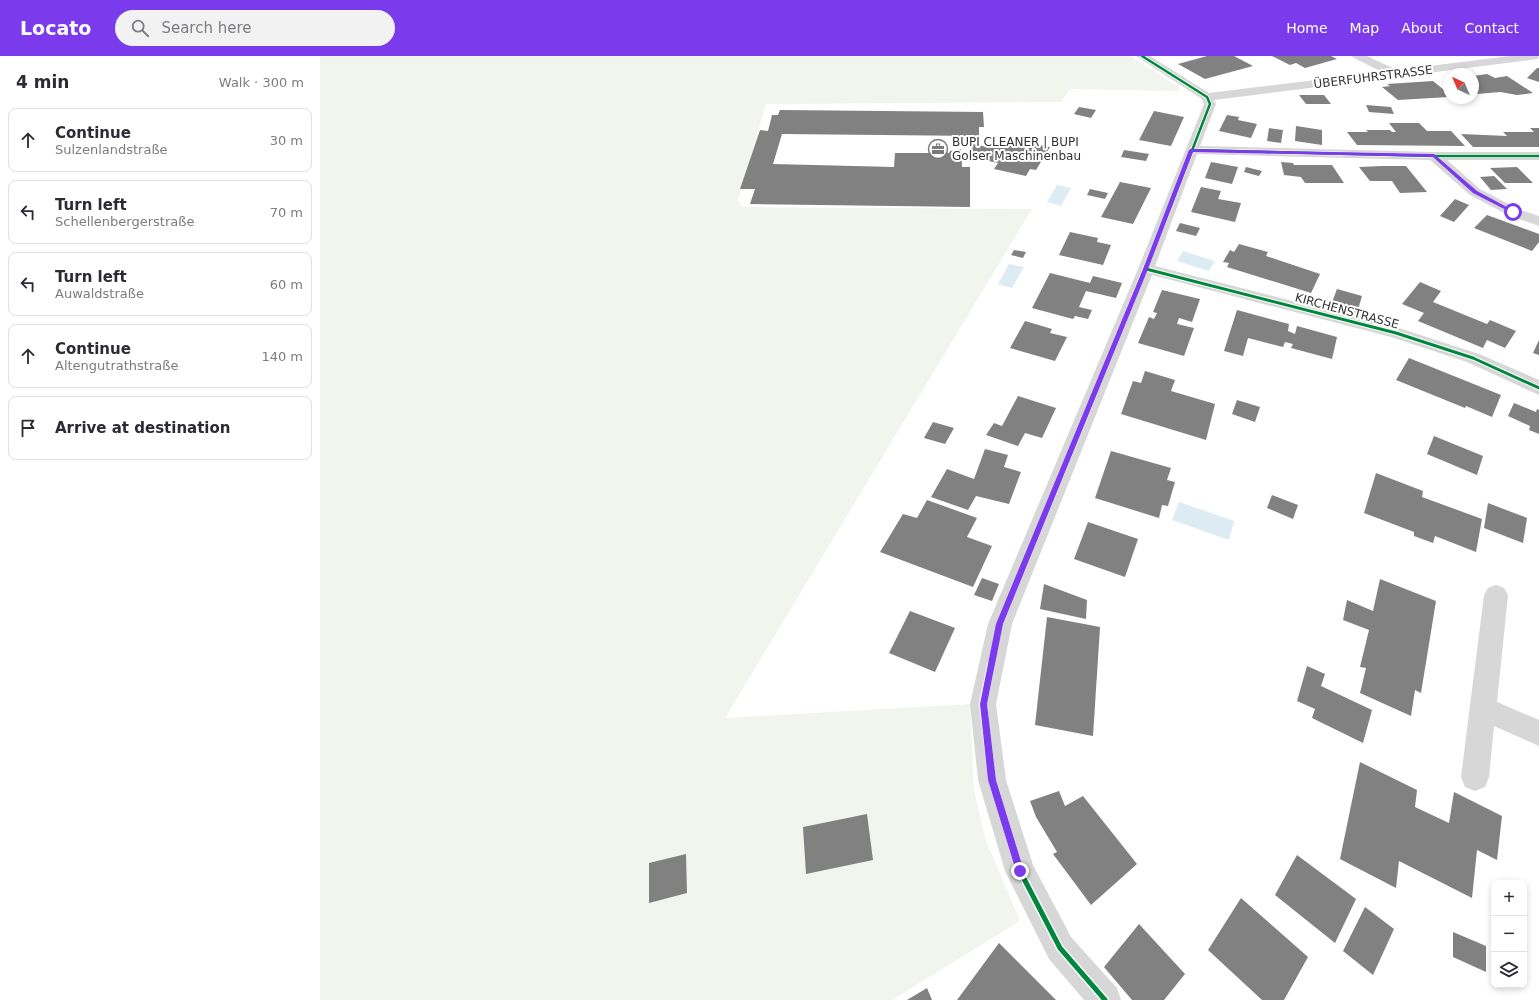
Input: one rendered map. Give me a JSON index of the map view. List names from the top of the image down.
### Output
{
  "streets": {
    "street": ["ÜBERFUHRSTRASSE", "KIRCHENSTRASSE"]
  },
  "places": {
    "office": ["BUPI CLEANER | BUPI Golser Maschinenbau"]
  },
  "north": "top left",
  "page": {
    "header": "Locato",
    "search": "Search here",
    "nav": [
      "Home",
      "Map",
      "About",
      "Contact"
    ],
    "heading": ["4 min", "Walk · 300 m"],
    "list": [
      ["Continue", "Sulzenlandstraße", "30 m"],
      ["Turn left", "Schellenbergerstraße", "70 m"],
      ["Turn left", "Auwaldstraße", "60 m"],
      ["Continue", "Altengutrathstraße", "140 m"],
      "Arrive at destination"
    ],
    "map_buttons": ["+", "−"]
  }
}
